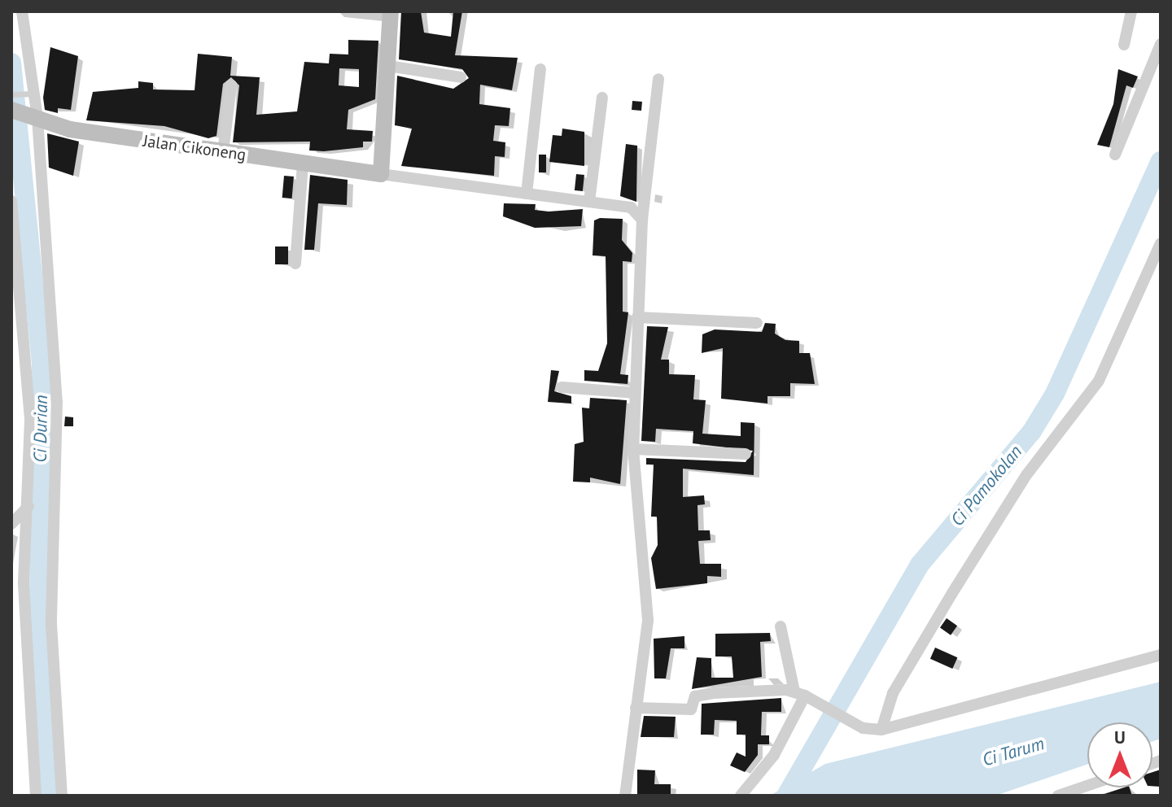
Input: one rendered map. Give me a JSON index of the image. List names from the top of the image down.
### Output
{
  "streets": {
    "street": ["Jalan Cikoneng"]
  },
  "water": ["Ci Durian", "Ci Pamokolan", "Ci Tarum"],
  "north": "top"
}
